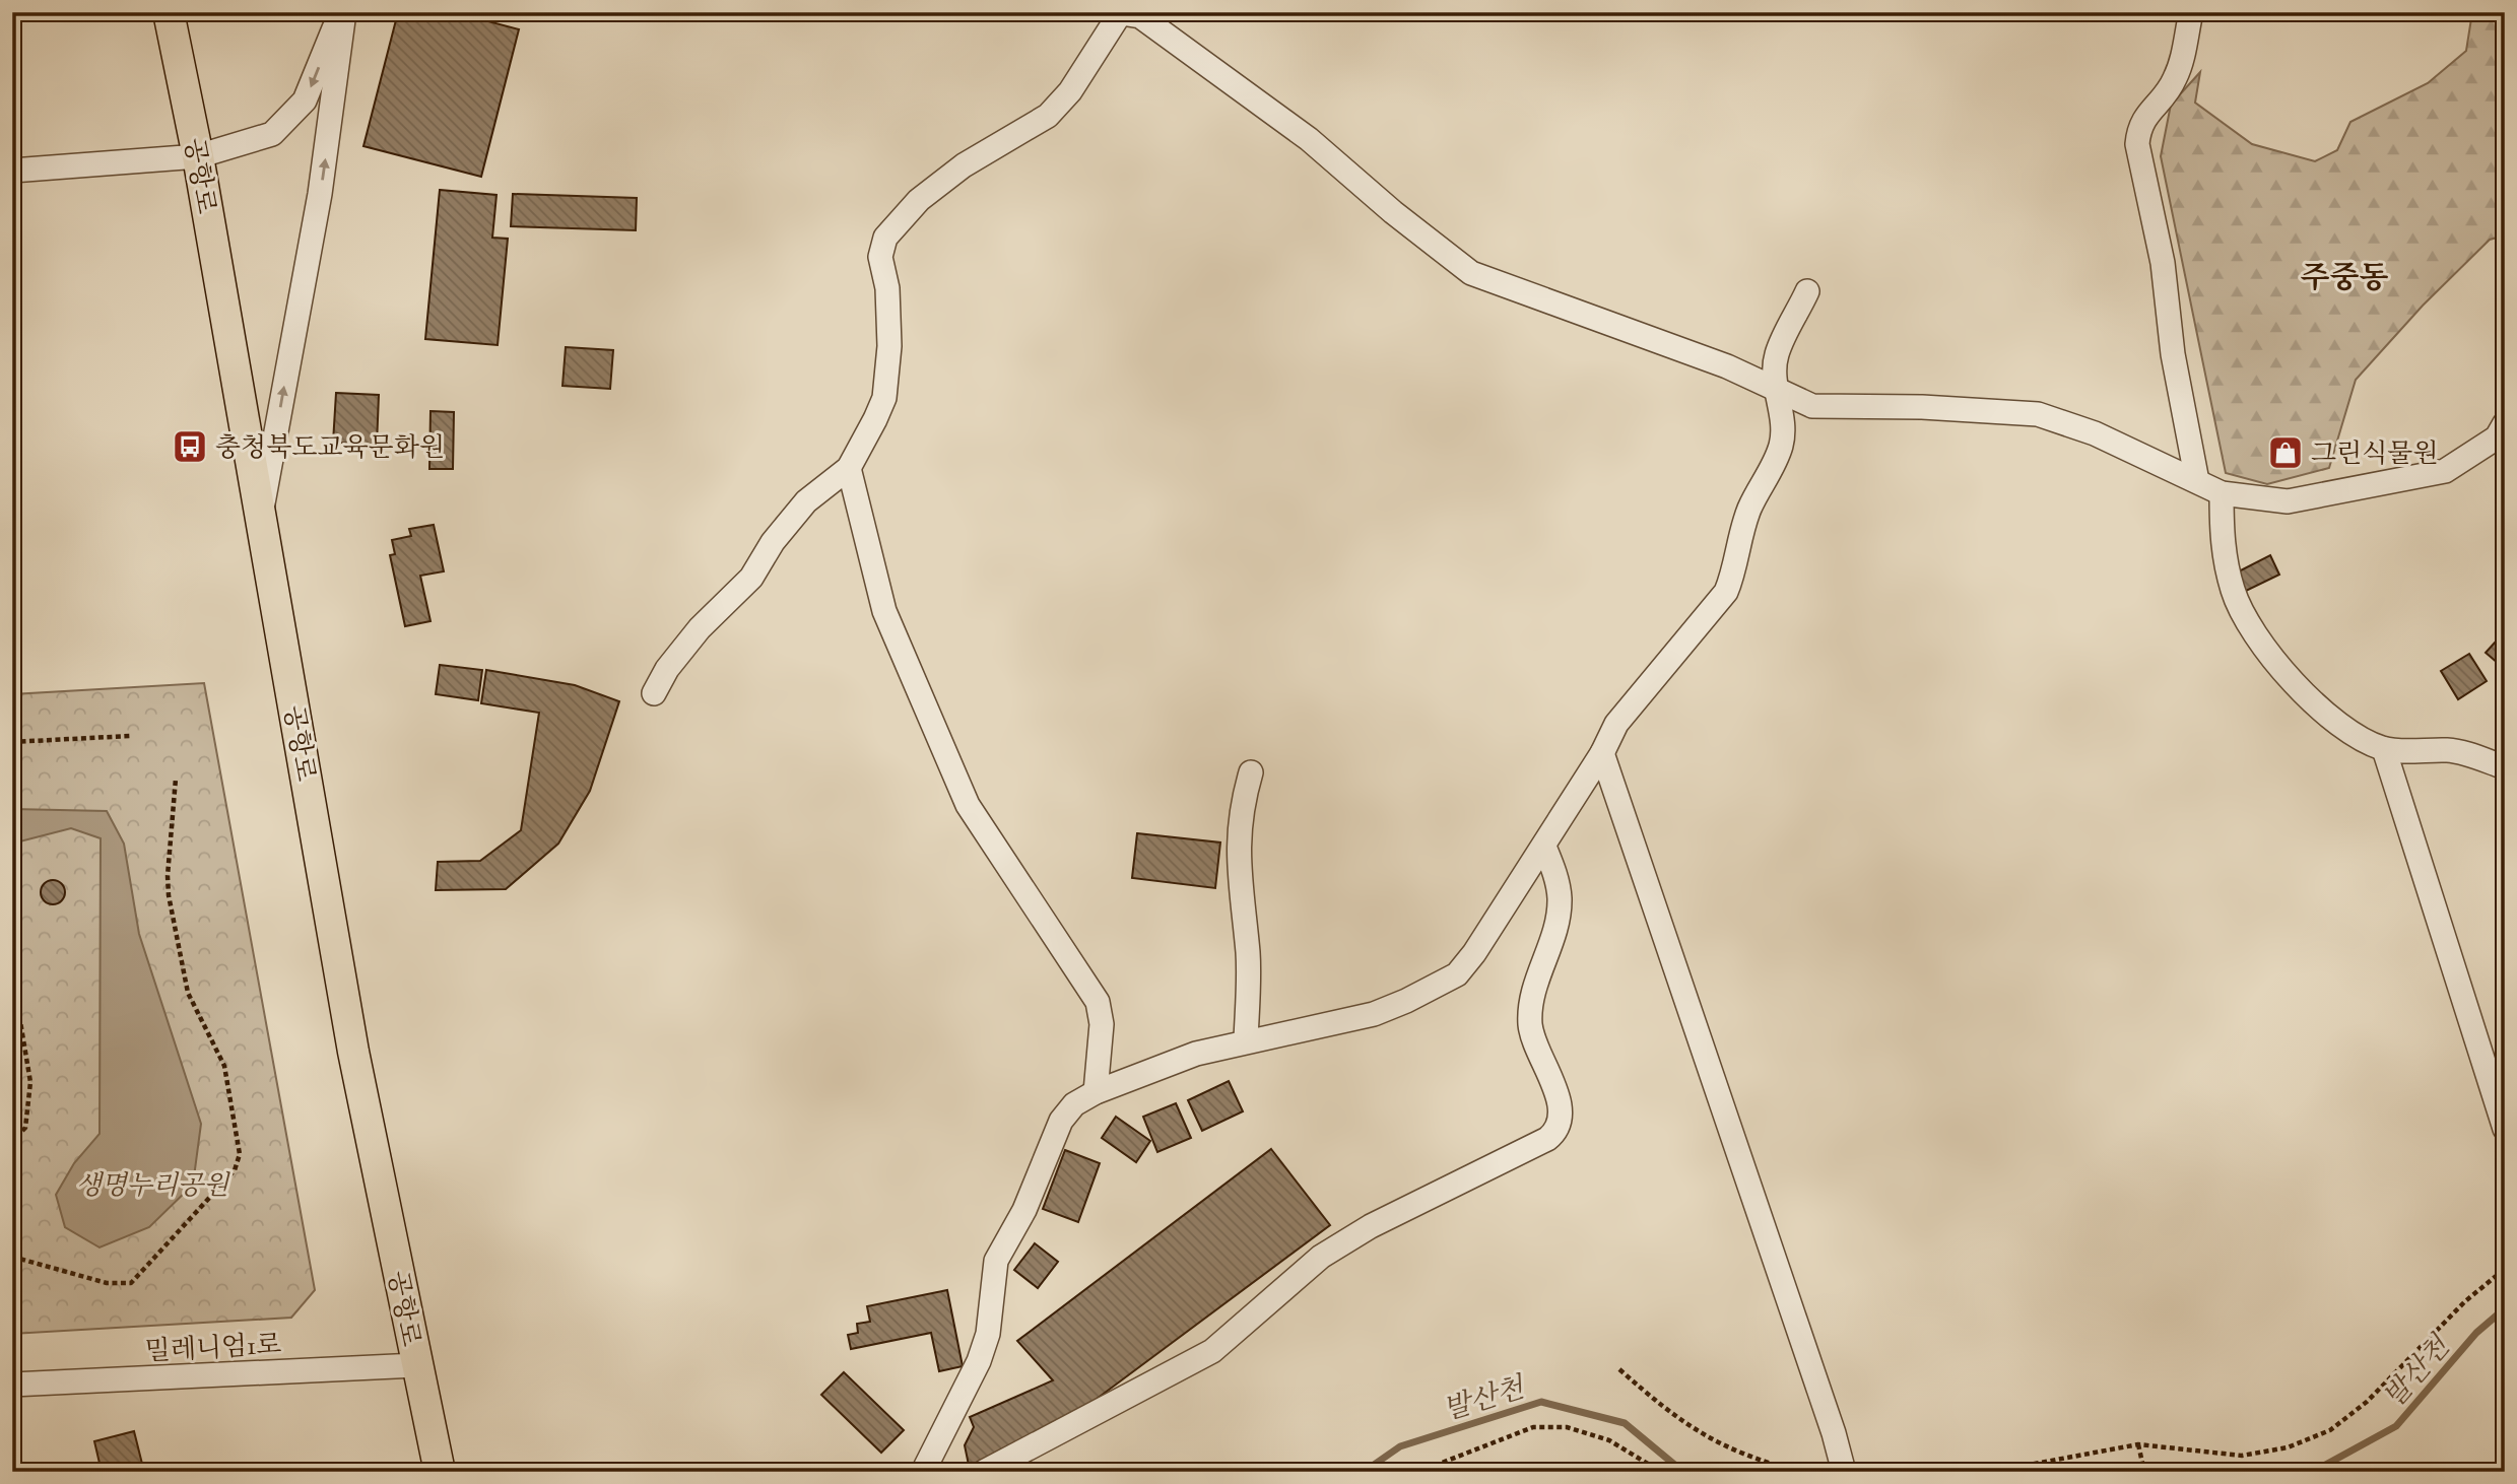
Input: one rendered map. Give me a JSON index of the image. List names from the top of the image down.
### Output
{
  "streets": {
    "main road": ["공항로"],
    "street": ["밀레니엄1로"]
  },
  "crossings": [
    ["공항로", "밀레니엄1로"]
  ],
  "districts": ["주중동"],
  "water": ["발산천"],
  "parks": ["생명누리공원"],
  "places": {
    "bus stop": ["충청북도교육문화원"],
    "shop": ["그린식물원"]
  }
}
